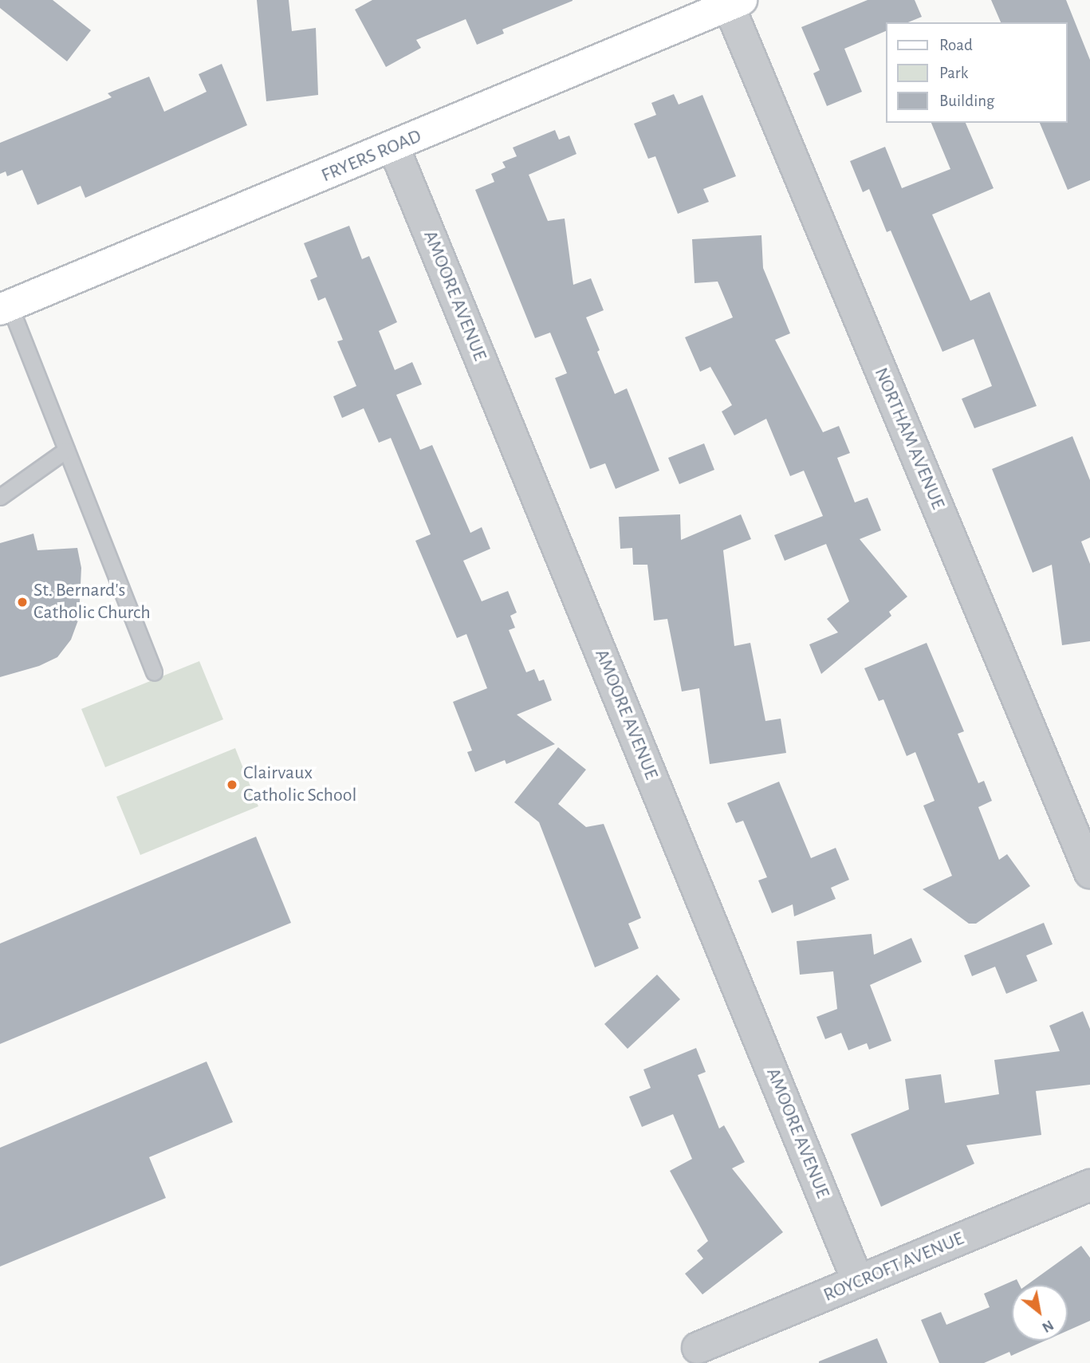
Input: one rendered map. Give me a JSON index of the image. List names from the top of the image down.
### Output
{
  "streets": {
    "street": [
      "FRYERS ROAD",
      "AMOORE AVENUE",
      "NORTHAM AVENUE",
      "ROYCROFT AVENUE"
    ]
  },
  "crossings": [
    ["FRYERS ROAD", "AMOORE AVENUE"],
    ["FRYERS ROAD", "NORTHAM AVENUE"],
    ["AMOORE AVENUE", "ROYCROFT AVENUE"]
  ],
  "places": ["St. Bernard's Catholic Church", "Clairvaux Catholic School"],
  "legend": ["Road", "Park", "Building"],
  "north": "bottom right"
}
